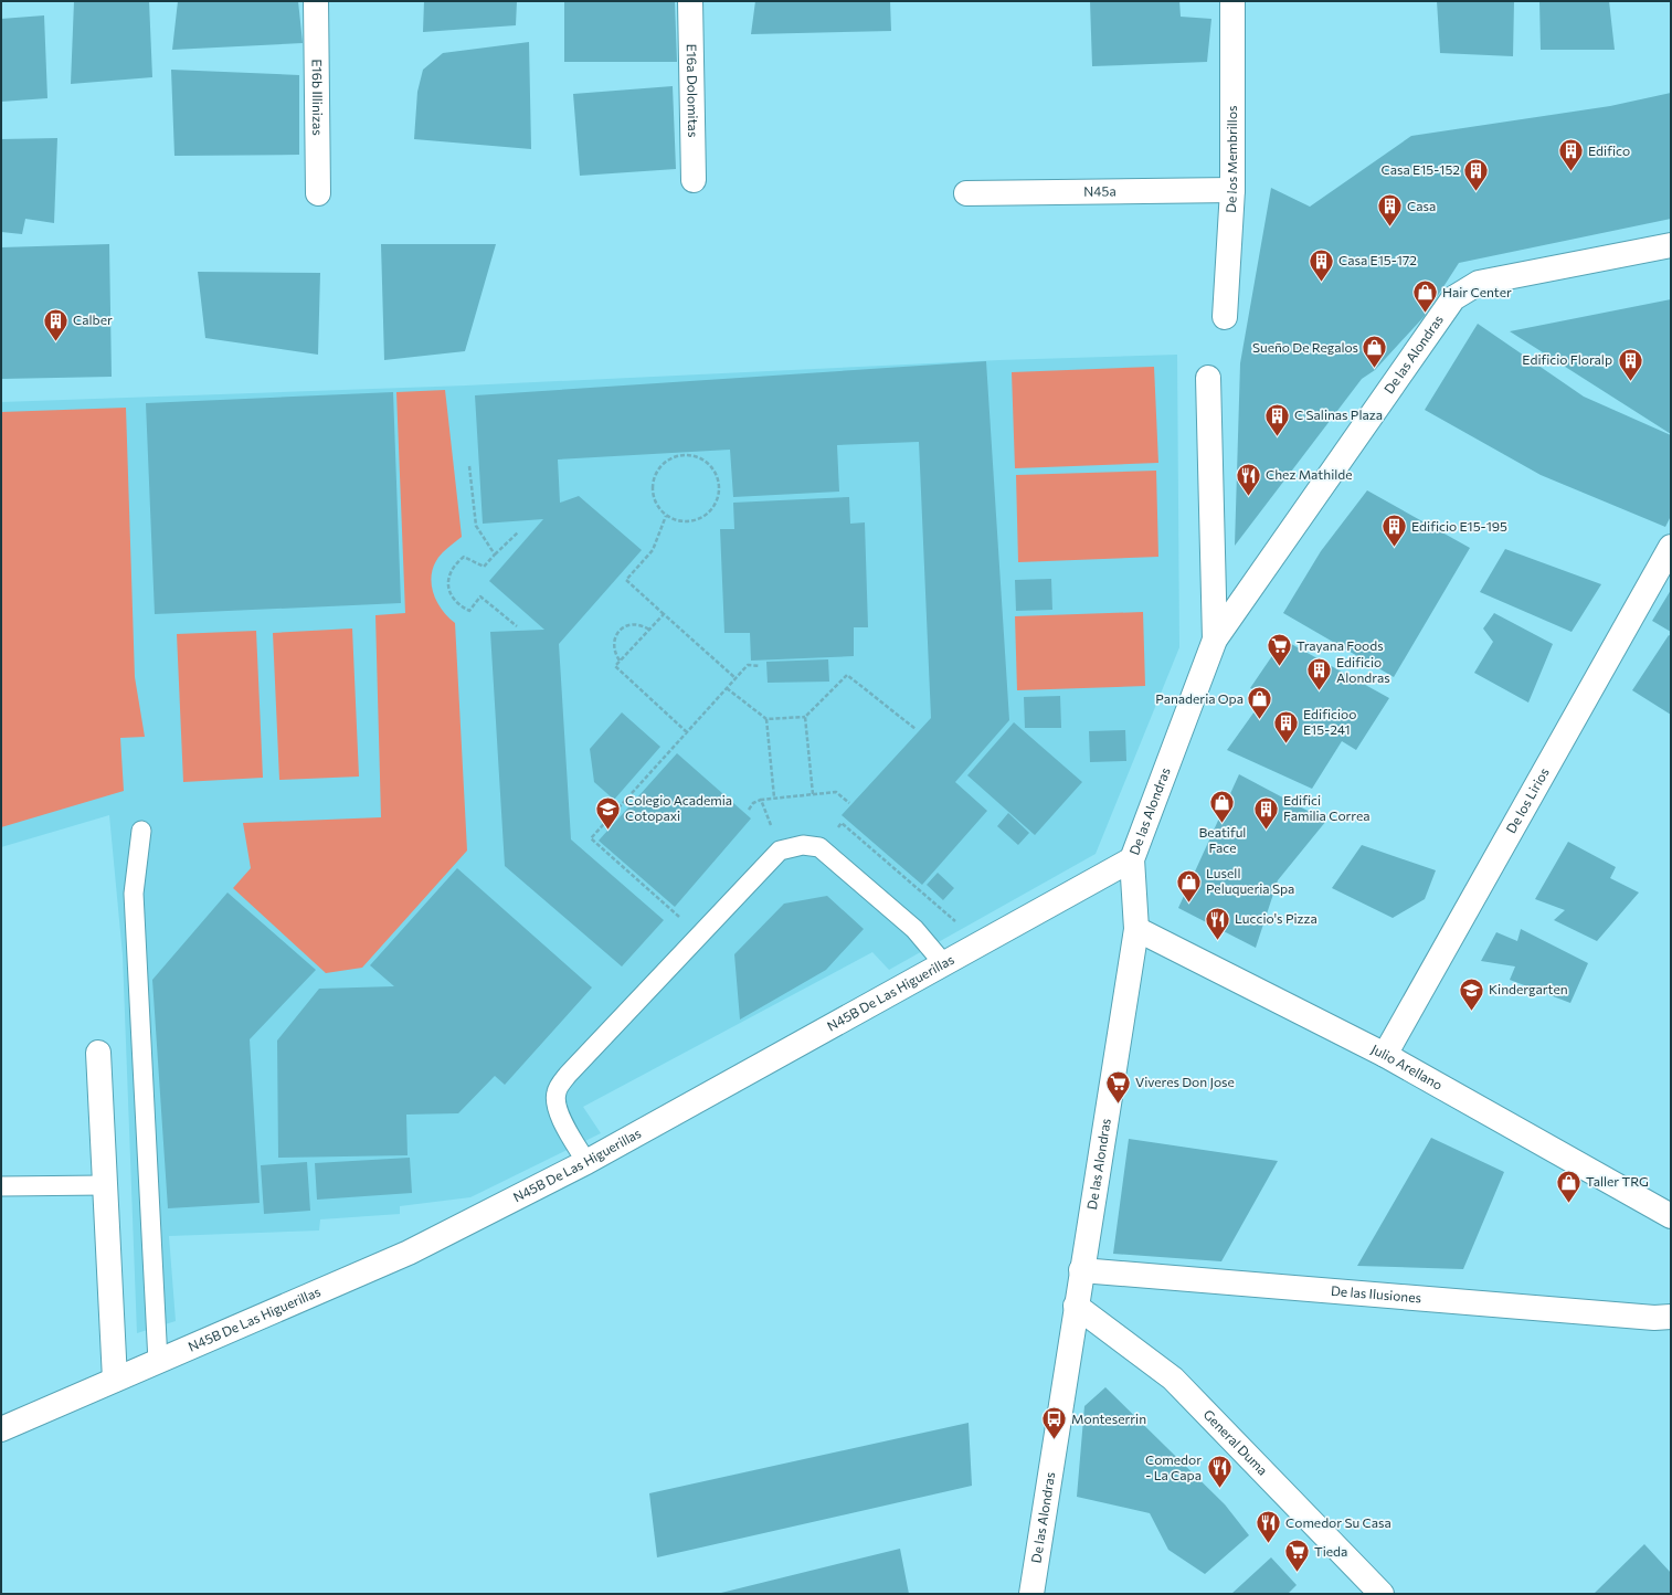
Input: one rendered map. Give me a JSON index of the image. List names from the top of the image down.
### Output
{
  "streets": {
    "street": [
      "E16a Dolomitas",
      "E16b Illinizas",
      "De los Membrillos",
      "N45a",
      "De las Alondras",
      "De los Lirios",
      "N45B De Las Higuerillas",
      "Julio Arellano",
      "De las Ilusiones",
      "General Duma"
    ]
  },
  "crossings": [
    ["De los Membrillos", "N45a"],
    ["De las Alondras", "N45B De Las Higuerillas"],
    ["De las Alondras", "Julio Arellano"],
    ["De las Alondras", "De las Ilusiones"],
    ["De las Alondras", "General Duma"],
    ["De los Lirios", "Julio Arellano"]
  ],
  "places": {
    "building": [
      "Edifico",
      "Casa E15-152",
      "Casa",
      "Casa E15-172",
      "Calber",
      "Edificio Floralp",
      "C Salinas Plaza",
      "Edificio E15-195",
      "Edificio Alondras",
      "Edificioo E15-241",
      "Edifici Familia Correa"
    ],
    "shop": [
      "Hair Center",
      "Sueño De Regalos",
      "Panaderia Opa",
      "Beatiful Face",
      "Lusell Peluqueria Spa",
      "Taller TRG"
    ],
    "restaurant": [
      "Chez Mathilde",
      "Luccio's Pizza",
      "Comedor - La Capa",
      "Comedor Su Casa"
    ],
    "supermarket": ["Trayana Foods", "Viveres Don Jose", "Tieda"],
    "school or university": ["Colegio Academia Cotopaxi", "Kindergarten"],
    "bus stop": ["Monteserrin"]
  }
}
